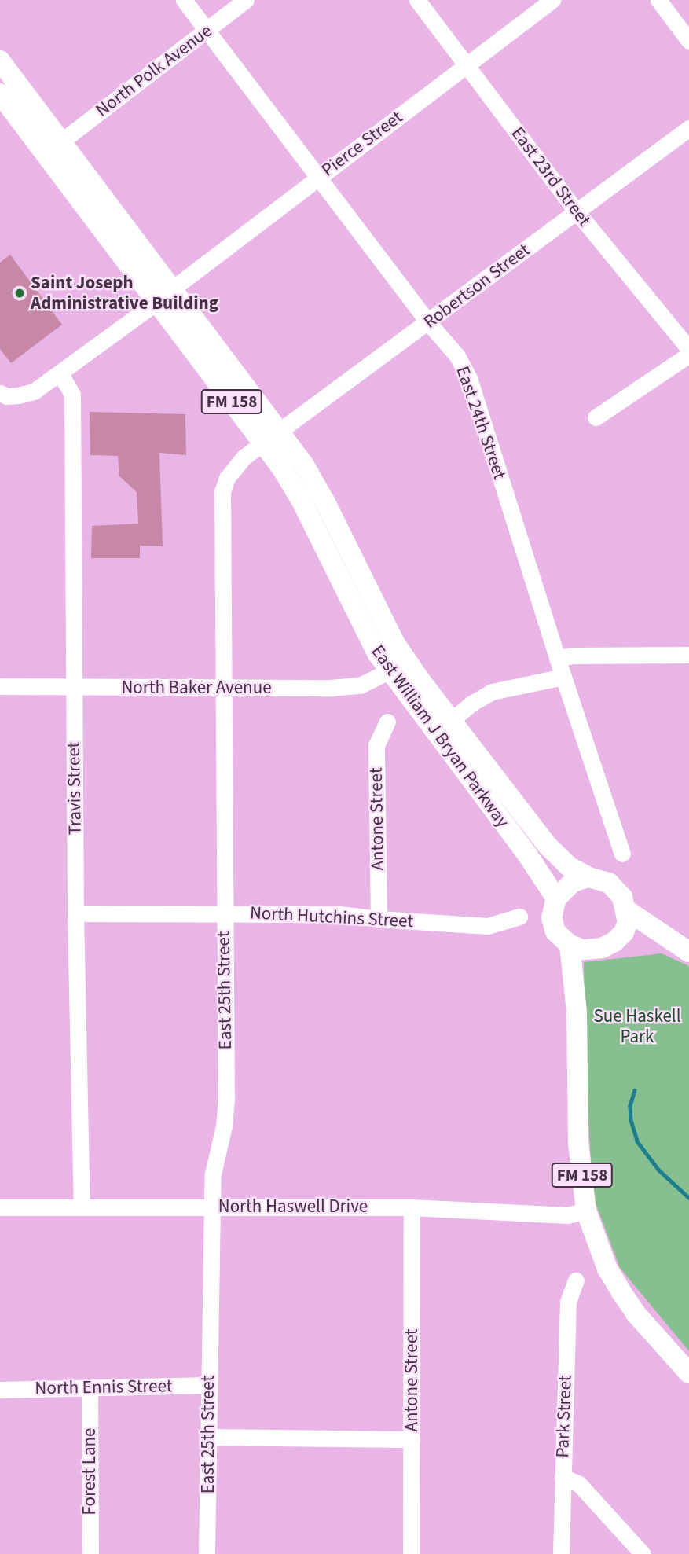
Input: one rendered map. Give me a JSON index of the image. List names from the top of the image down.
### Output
{
  "streets": {
    "main road": ["FM 158", "East William J Bryan Parkway"],
    "street": [
      "North Polk Avenue",
      "Pierce Street",
      "East 23rd Street",
      "Robertson Street",
      "East 24th Street",
      "North Baker Avenue",
      "Travis Street",
      "Antone Street",
      "North Hutchins Street",
      "East 25th Street",
      "North Haswell Drive",
      "North Ennis Street",
      "Park Street",
      "Forest Lane"
    ]
  },
  "crossings": [
    ["North Polk Avenue", "East 24th Street"],
    ["North Polk Avenue", "East William J Bryan Parkway"],
    ["Pierce Street", "East 23rd Street"],
    ["Pierce Street", "East 24th Street"],
    ["Pierce Street", "East William J Bryan Parkway"],
    ["Pierce Street", "Travis Street"],
    ["East 23rd Street", "Robertson Street"],
    ["Robertson Street", "East 24th Street"],
    ["Robertson Street", "East William J Bryan Parkway"],
    ["Robertson Street", "East 25th Street"],
    ["FM 158", "East William J Bryan Parkway"],
    ["FM 158", "North Haswell Drive"],
    ["North Baker Avenue", "East William J Bryan Parkway"],
    ["North Baker Avenue", "Travis Street"],
    ["North Baker Avenue", "East 25th Street"],
    ["East William J Bryan Parkway", "East 25th Street"],
    ["Travis Street", "North Hutchins Street"],
    ["Travis Street", "North Haswell Drive"],
    ["Antone Street", "North Hutchins Street"],
    ["Antone Street", "North Haswell Drive"],
    ["North Hutchins Street", "East 25th Street"],
    ["East 25th Street", "North Haswell Drive"],
    ["East 25th Street", "North Ennis Street"],
    ["North Ennis Street", "Forest Lane"]
  ],
  "parks": ["Sue Haskell Park"],
  "places": ["Saint Joseph Administrative Building"]
}
